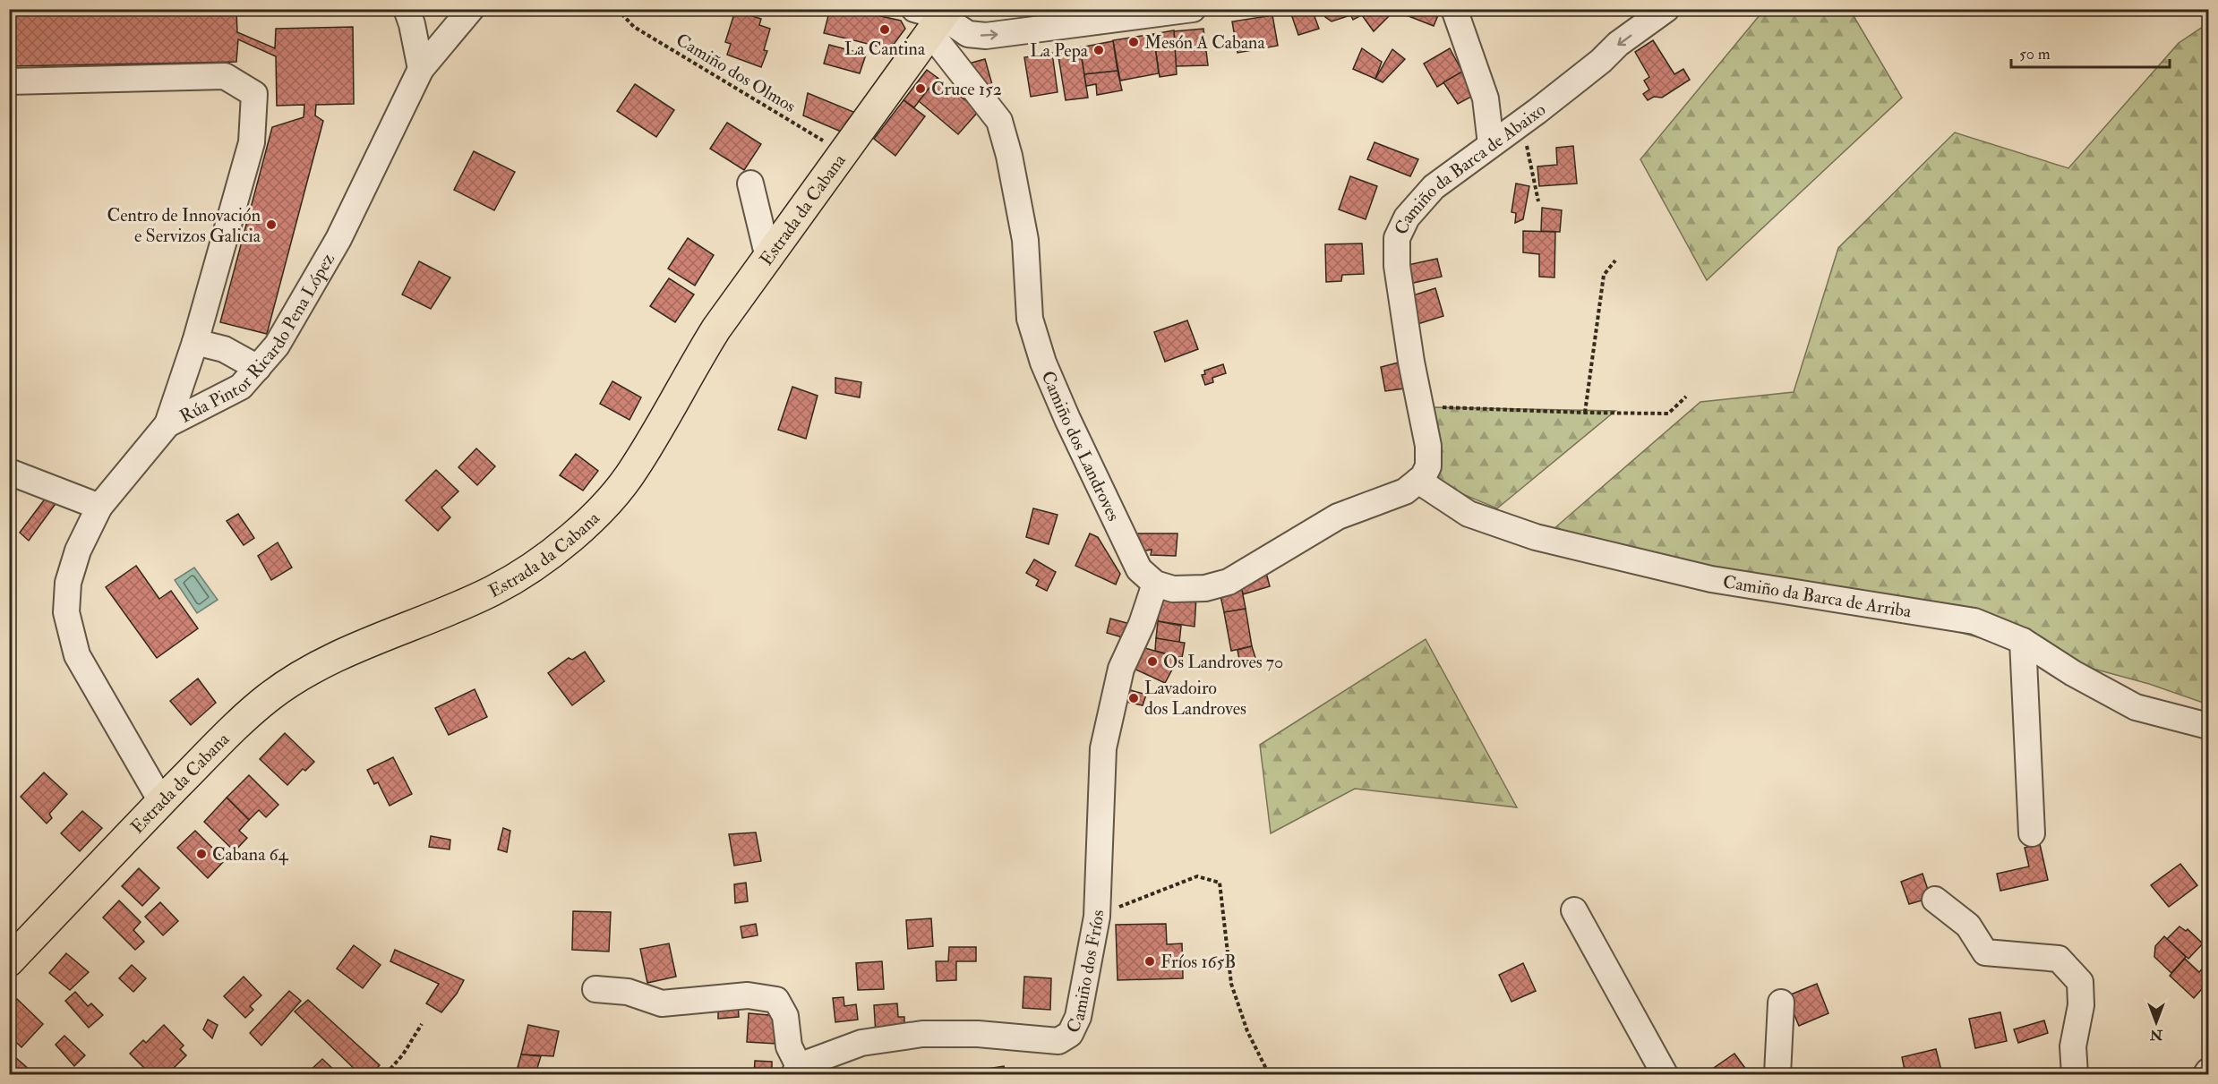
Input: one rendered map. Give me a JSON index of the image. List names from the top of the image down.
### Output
{
  "streets": {
    "main road": ["Estrada da Cabana"],
    "street": [
      "Camiño da Barca de Abaixo",
      "Rúa Pintor Ricardo Pena López",
      "Camiño dos Landroves",
      "Camiño da Barca de Arriba",
      "Camiño dos Fríos"
    ],
    "path": ["Camiño dos Olmos"]
  },
  "crossings": [
    ["Camiño dos Olmos", "Estrada da Cabana"],
    ["Camiño da Barca de Abaixo", "Camiño da Barca de Arriba"],
    ["Estrada da Cabana", "Rúa Pintor Ricardo Pena López"],
    ["Estrada da Cabana", "Camiño dos Landroves"],
    ["Camiño dos Landroves", "Camiño dos Fríos"]
  ],
  "places": [
    "La Cantina",
    "Mesón A Cabana",
    "La Pepa",
    "Cruce 152",
    "Centro de Innovación e Servizos Galicia",
    "Os Landroves 70",
    "Lavadoiro dos Landroves",
    "Cabana 64",
    "Fríos 165B"
  ],
  "scale_bar": "50 m",
  "north": "bottom"
}
